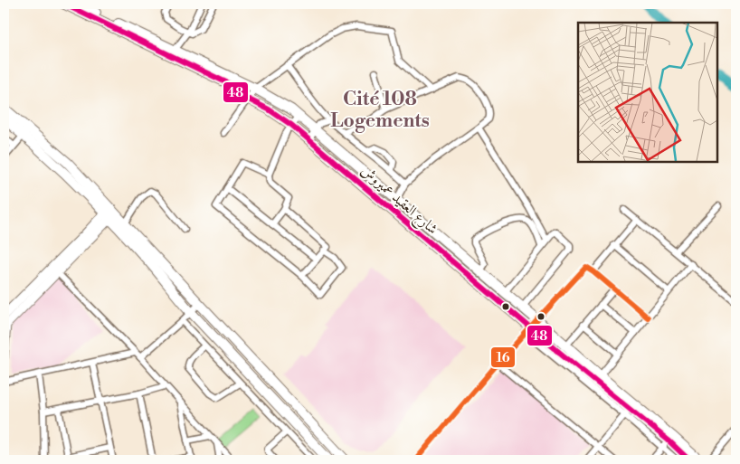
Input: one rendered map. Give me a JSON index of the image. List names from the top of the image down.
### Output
{
  "streets": {
    "main road": ["شارع العقيد عميروش"]
  },
  "districts": ["Cité 108 Logements"],
  "lines": ["transit line 48", "transit line 16"]
}
